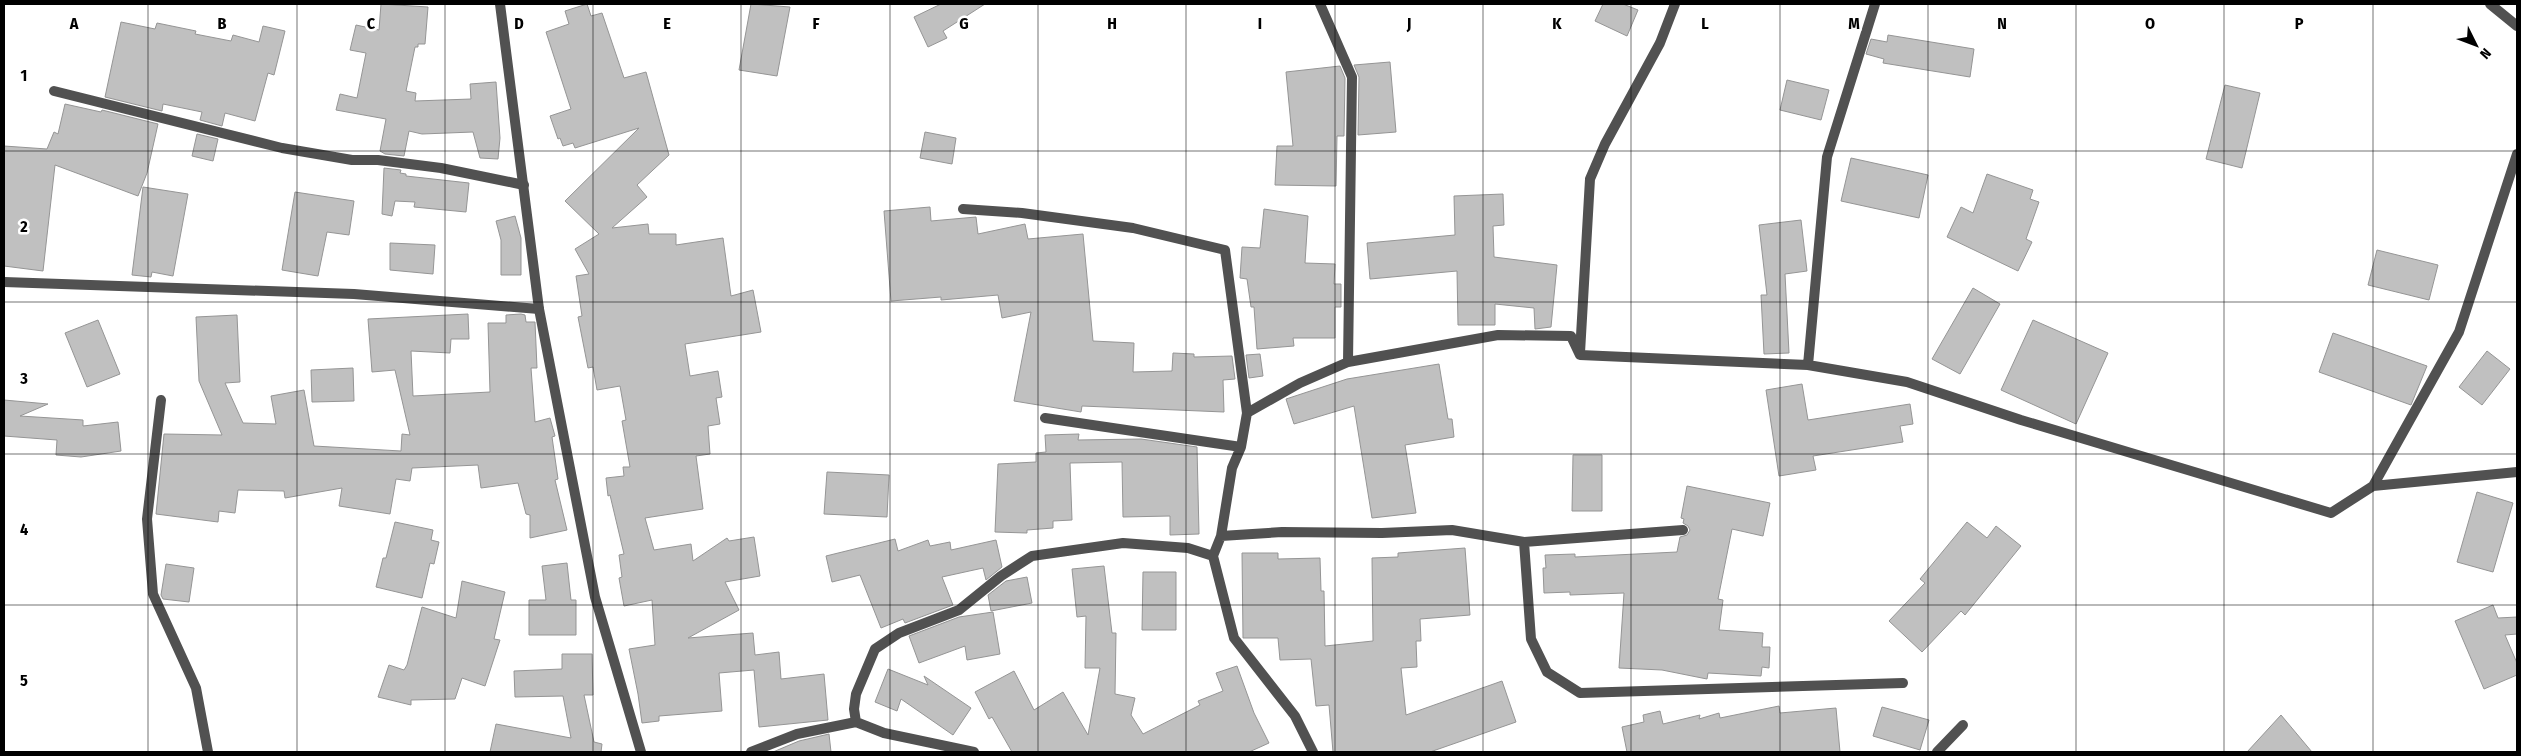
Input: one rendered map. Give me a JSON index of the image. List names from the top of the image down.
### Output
{
  "north": "bottom right",
  "grid": {
    "columns": [
      "A",
      "B",
      "C",
      "D",
      "E",
      "F",
      "G",
      "H",
      "I",
      "J",
      "K",
      "L",
      "M",
      "N",
      "O",
      "P"
    ],
    "rows": [
      "1",
      "2",
      "3",
      "4",
      "5"
    ]
  }
}
